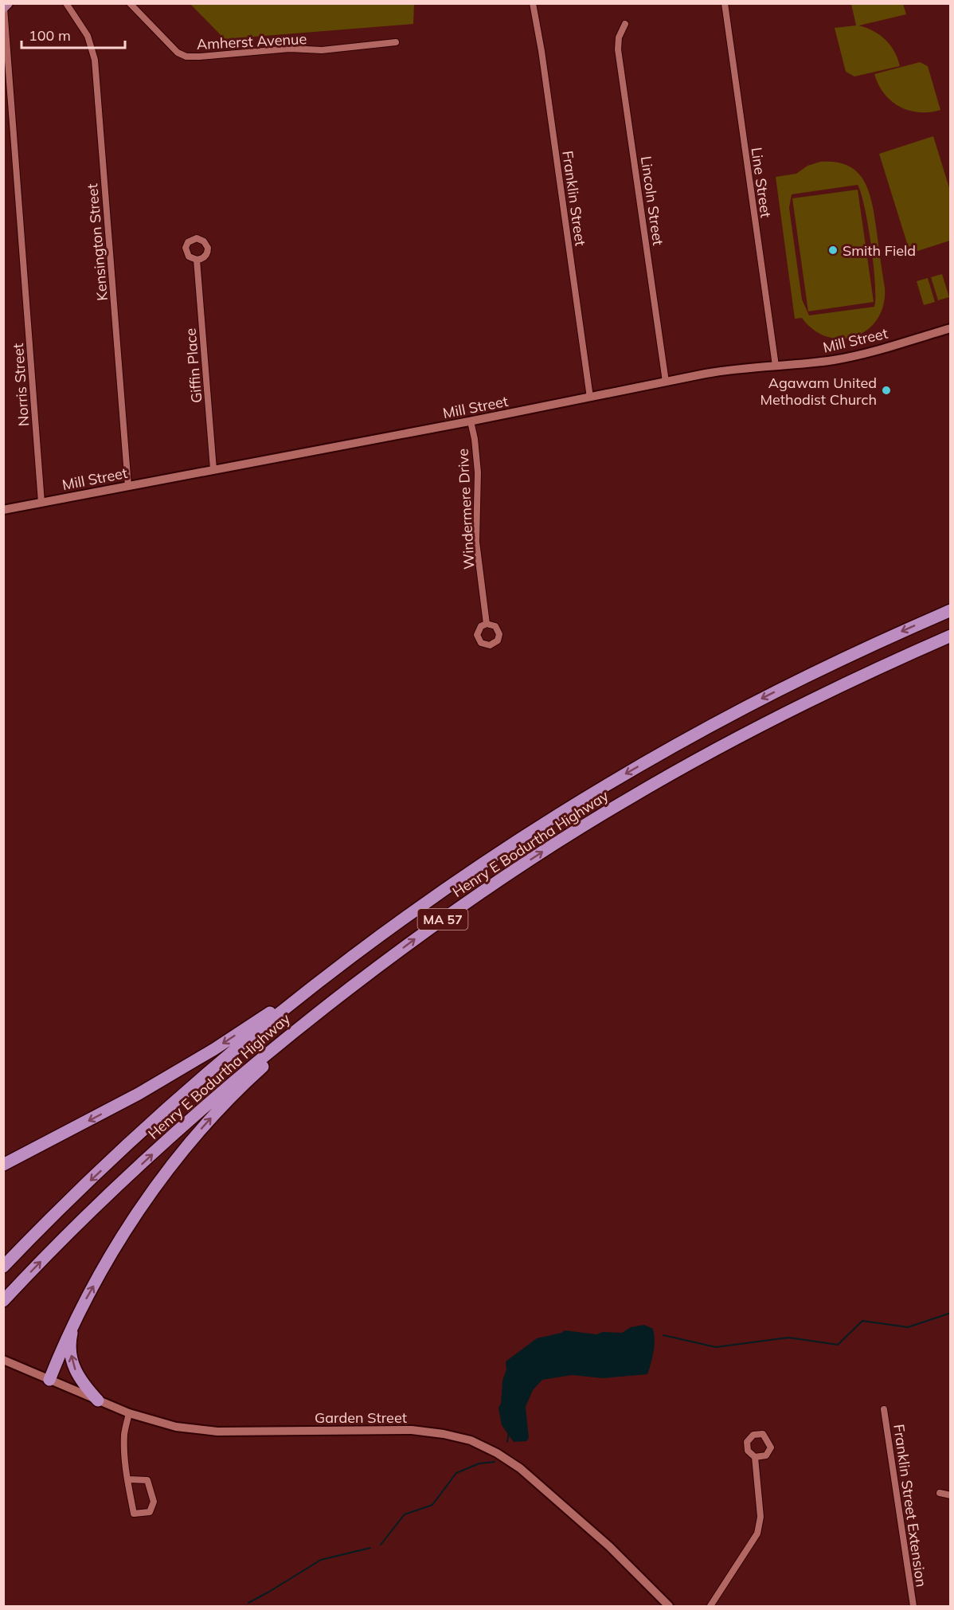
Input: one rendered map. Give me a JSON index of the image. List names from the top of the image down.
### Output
{
  "streets": {
    "highway": ["Henry E Bodurtha Highway", "MA 57"],
    "street": [
      "Amherst Avenue",
      "Line Street",
      "Franklin Street",
      "Lincoln Street",
      "Kensington Street",
      "Mill Street",
      "Giffin Place",
      "Norris Street",
      "Windermere Drive",
      "Garden Street",
      "Franklin Street Extension"
    ]
  },
  "crossings": [
    ["Line Street", "Mill Street"],
    ["Franklin Street", "Mill Street"],
    ["Lincoln Street", "Mill Street"],
    ["Kensington Street", "Mill Street"],
    ["Mill Street", "Giffin Place"],
    ["Mill Street", "Norris Street"],
    ["Mill Street", "Windermere Drive"]
  ],
  "places": ["Smith Field", "Agawam United Methodist Church"],
  "scale_bar": "100 m"
}
